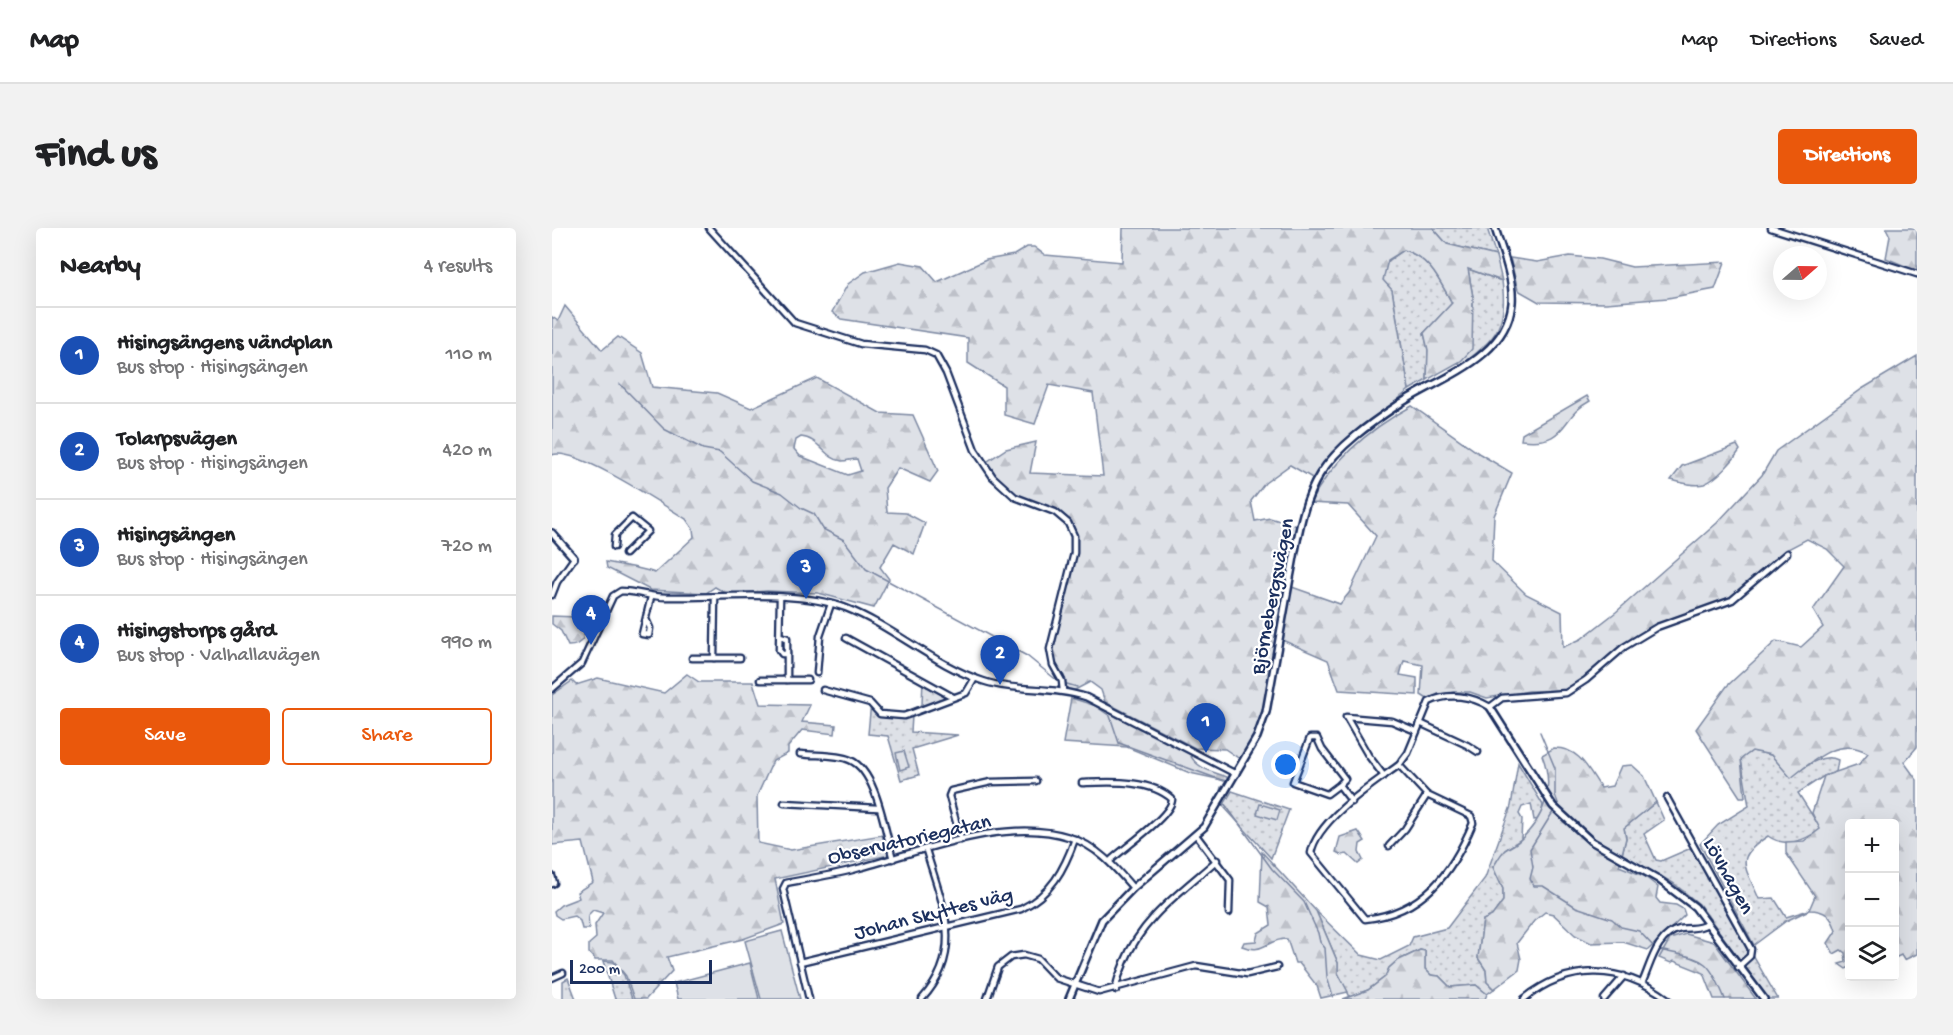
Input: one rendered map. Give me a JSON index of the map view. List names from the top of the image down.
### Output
{
  "streets": {
    "street": [
      "Björnebergsvägen",
      "Observatoriegatan",
      "Lövhagen",
      "Johan Skyttes väg"
    ]
  },
  "crossings": [
    ["Björnebergsvägen", "Observatoriegatan"],
    ["Observatoriegatan", "Johan Skyttes väg"]
  ],
  "scale_bar": "200 m",
  "north": "right",
  "page": {
    "header": "Map",
    "nav": ["Map", "Directions", "Saved"],
    "buttons": [
      "Directions",
      ["Save", "Share"]
    ],
    "title": "Find us",
    "heading": ["Nearby", "4 results"],
    "list": [
      {
        "mark": "1",
        "name": "Hisingsängens vändplan",
        "note": "Bus stop · Hisingsängen",
        "value": "110 m"
      },
      {
        "mark": "2",
        "name": "Tolarpsvägen",
        "note": "Bus stop · Hisingsängen",
        "value": "420 m"
      },
      {
        "mark": "3",
        "name": "Hisingsängen",
        "note": "Bus stop · Hisingsängen",
        "value": "720 m"
      },
      {
        "mark": "4",
        "name": "Hisingstorps gård",
        "note": "Bus stop · Valhallavägen",
        "value": "990 m"
      }
    ],
    "pins": [
      "3",
      "4",
      "2",
      "1"
    ],
    "map_buttons": ["+", "−"],
    "scale": "200 m"
  }
}
